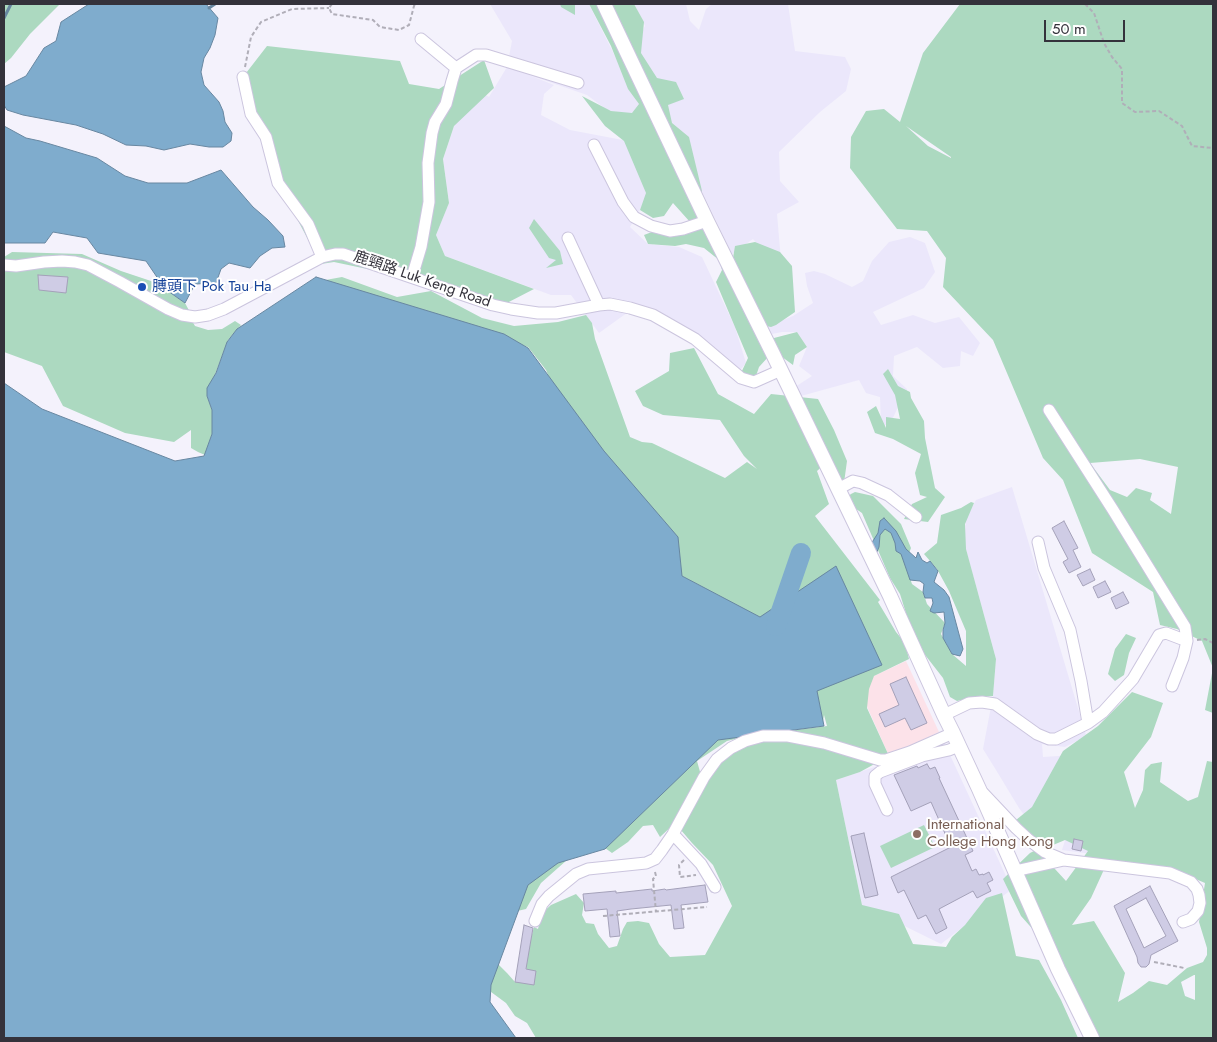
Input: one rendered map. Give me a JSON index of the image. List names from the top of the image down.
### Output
{
  "streets": {
    "street": ["鹿頸路 Luk Keng Road"]
  },
  "places": ["膊頭下 Pok Tau Ha", "International College Hong Kong"],
  "scale_bar": "50 m"
}
